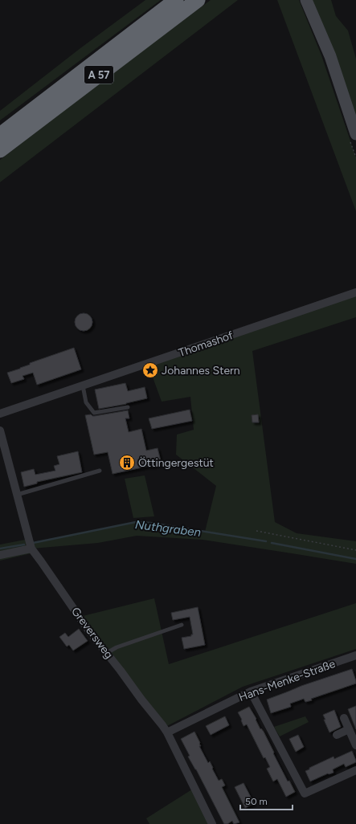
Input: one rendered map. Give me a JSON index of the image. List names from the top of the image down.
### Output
{
  "streets": {
    "highway": ["A 57"],
    "street": ["Thomashof", "Greversweg", "Hans-Menke-Straße"]
  },
  "crossings": [
    ["Greversweg", "Hans-Menke-Straße"]
  ],
  "water": ["Nuthgraben"],
  "places": {
    "place": ["Johannes Stern"],
    "building": ["Öttingergestüt"]
  },
  "scale_bar": "50 m"
}
